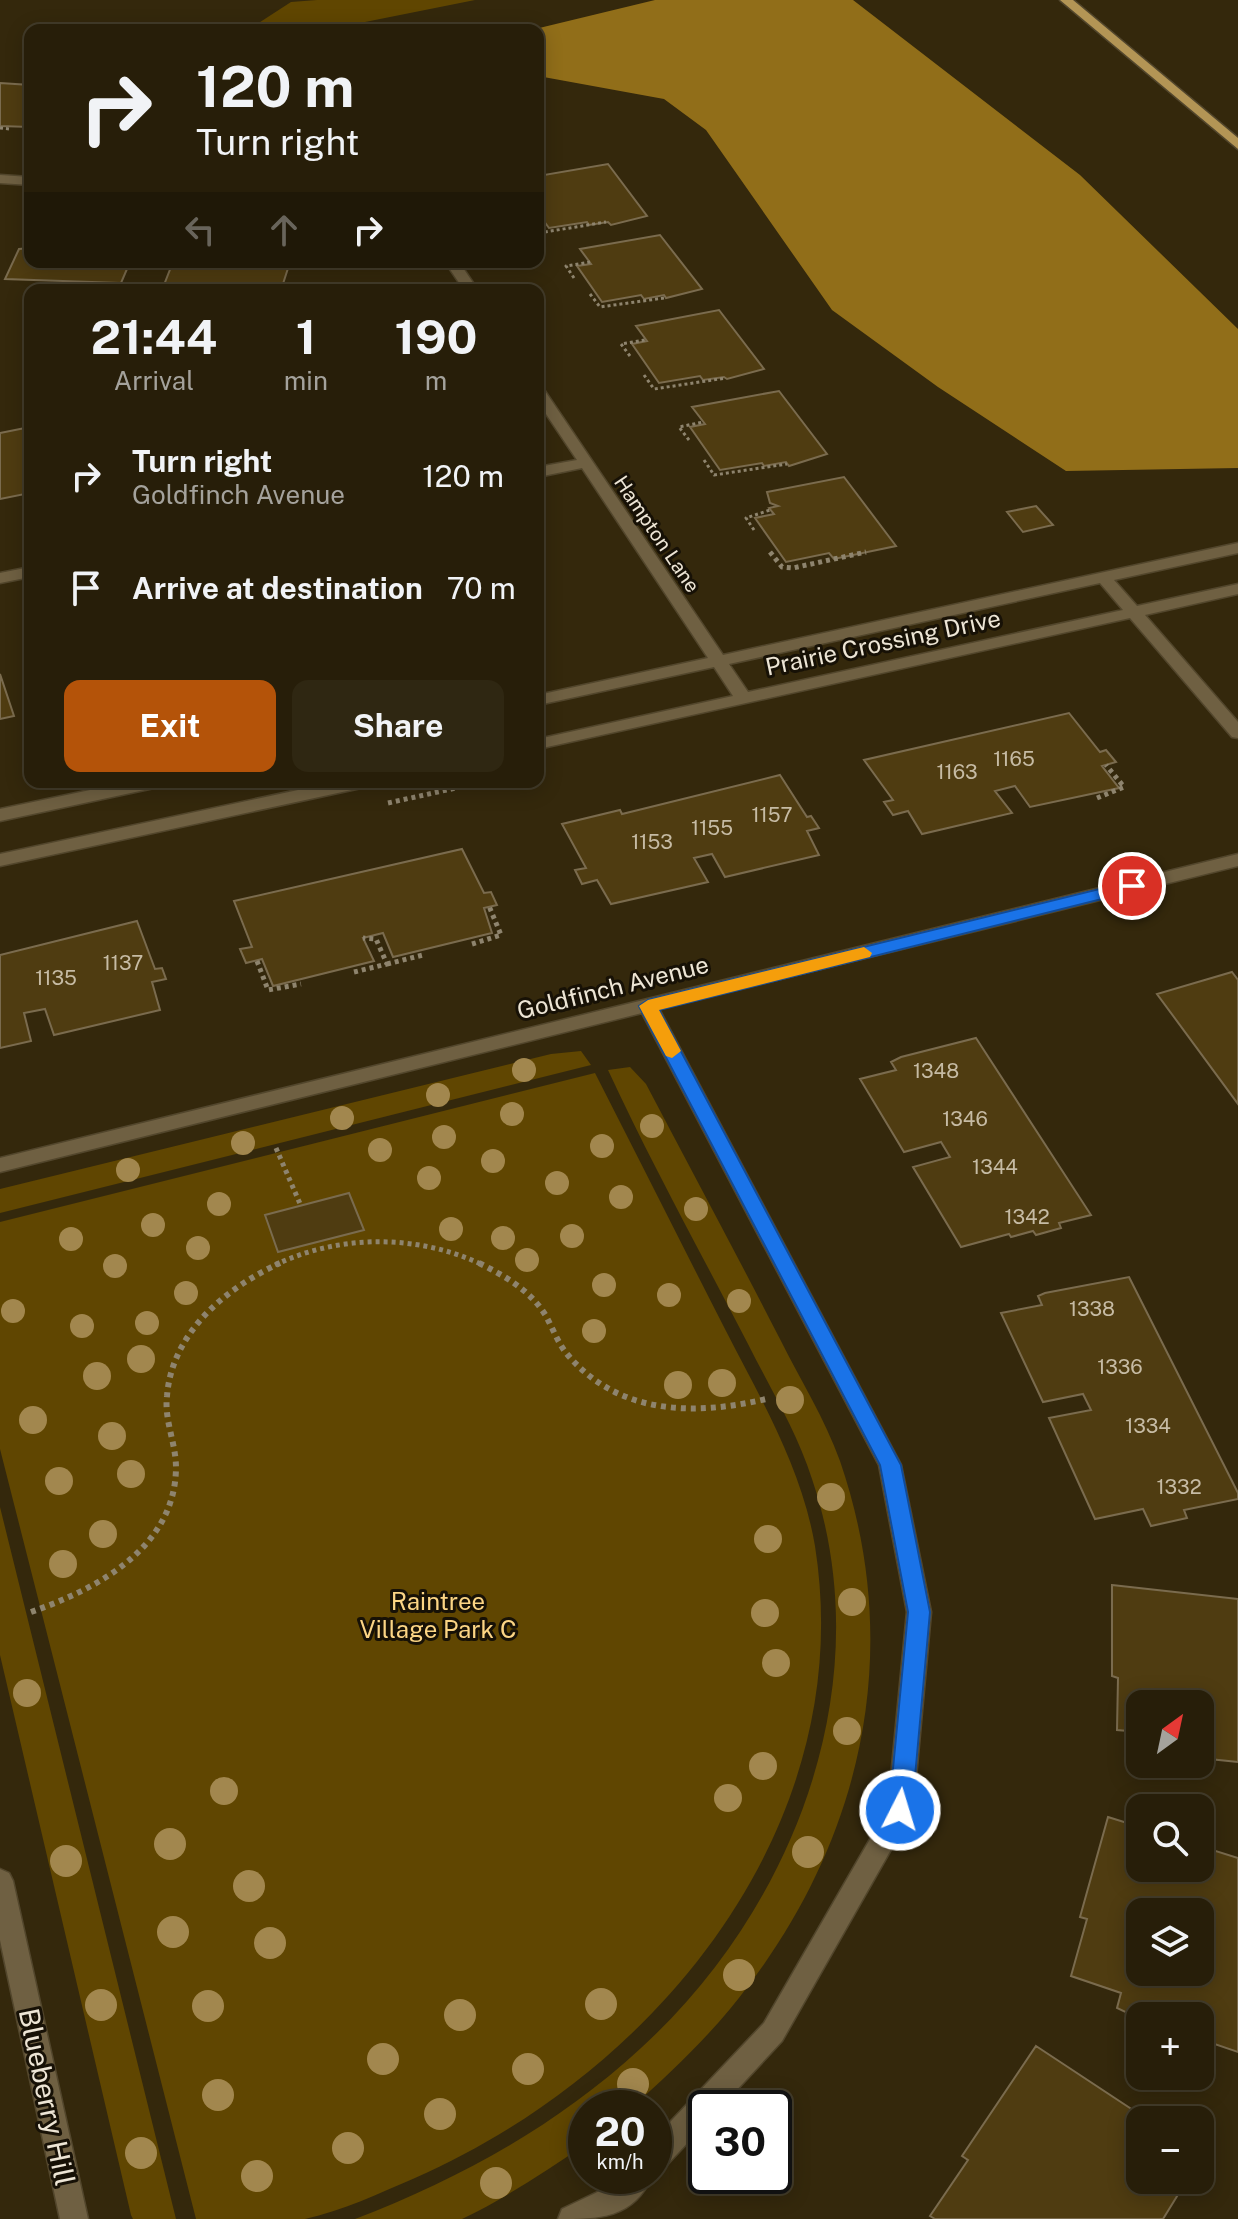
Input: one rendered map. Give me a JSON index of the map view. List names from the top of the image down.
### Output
{
  "streets": {
    "street": [
      "Hampton Lane",
      "Prairie Crossing Drive",
      "Goldfinch Avenue",
      "Blueberry Hill"
    ]
  },
  "crossings": [
    ["Hampton Lane", "Prairie Crossing Drive"]
  ],
  "parks": ["Raintree Village Park C"],
  "house_numbers": [
    "1165",
    "1163",
    "1157",
    "1155",
    "1153",
    "1137",
    "1135",
    "1348",
    "1346",
    "1344",
    "1342",
    "1338",
    "1336",
    "1334",
    "1332"
  ],
  "north": "top right",
  "page": {
    "turn": ["120 m", "Turn right"],
    "eta": [
      "21:44",
      "Arrival",
      "1",
      "min",
      "190",
      "m"
    ],
    "list": [
      {
        "name": "Turn right",
        "note": "Goldfinch Avenue",
        "value": "120 m"
      },
      {
        "name": "Arrive at destination",
        "value": "70 m"
      }
    ],
    "buttons": ["Exit", "Share"],
    "map_buttons": ["+", "−"],
    "speed": "20 km/h",
    "limit": "30"
  }
}
